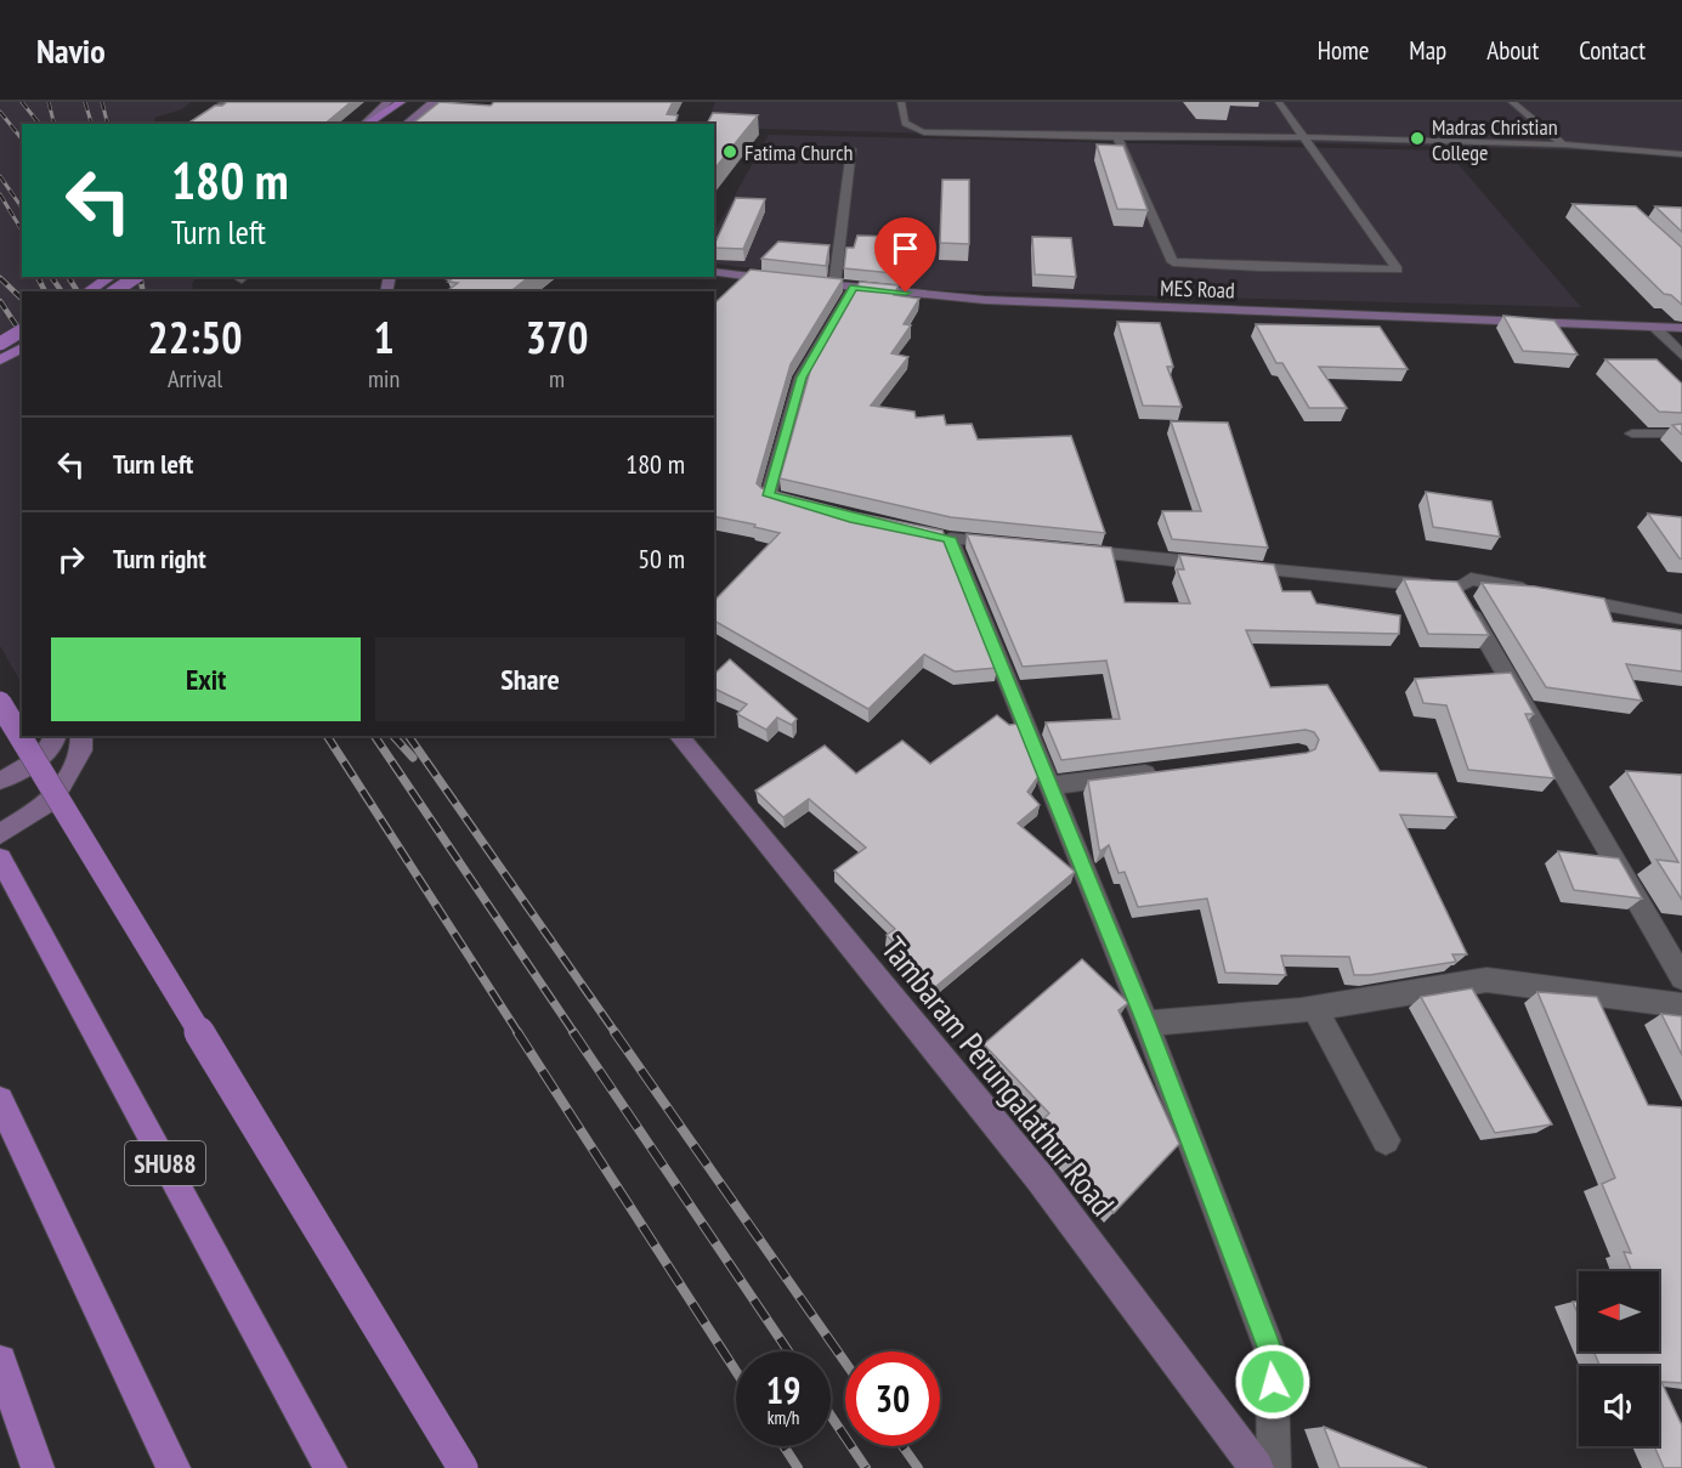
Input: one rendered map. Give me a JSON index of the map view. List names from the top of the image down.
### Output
{
  "streets": {
    "main road": ["SHU88"],
    "street": ["MES Road", "Tambaram Perungalathur Road"]
  },
  "places": ["Madras Christian College", "Fatima Church"],
  "north": "left",
  "page": {
    "header": "Navio",
    "nav": [
      "Home",
      "Map",
      "About",
      "Contact"
    ],
    "turn": ["180 m", "Turn left"],
    "eta": [
      "22:50",
      "Arrival",
      "1",
      "min",
      "370",
      "m"
    ],
    "list": [
      {
        "name": "Turn left",
        "value": "180 m"
      },
      {
        "name": "Turn right",
        "value": "50 m"
      }
    ],
    "buttons": ["Exit", "Share"],
    "speed": "19 km/h",
    "limit": "30"
  }
}
